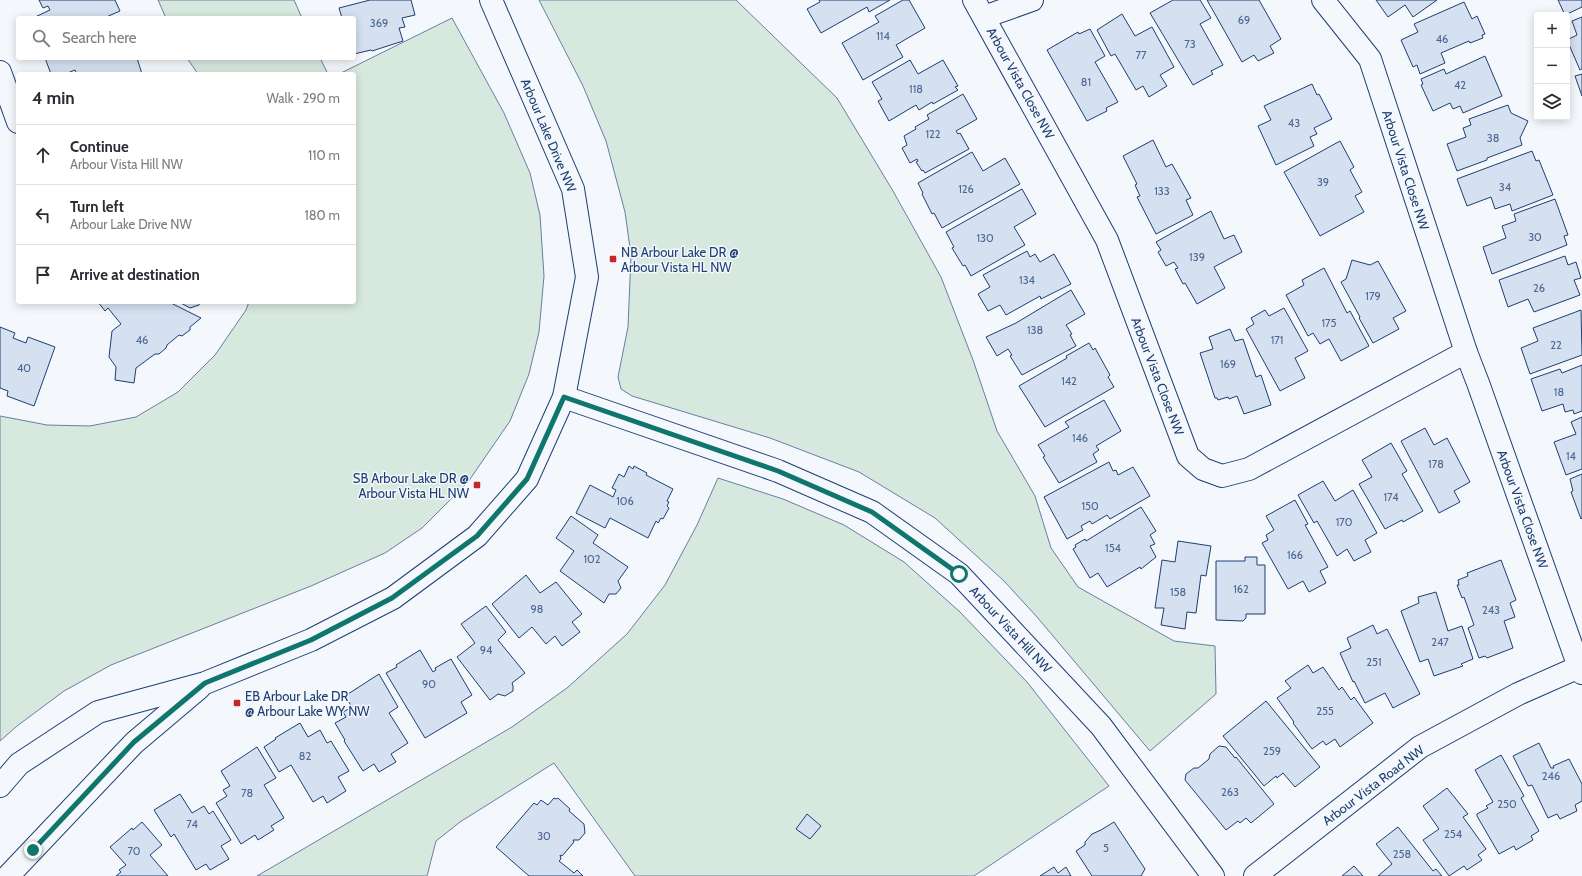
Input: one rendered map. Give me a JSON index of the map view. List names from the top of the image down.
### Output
{
  "streets": {
    "street": [
      "Arbour Vista Close NW",
      "Arbour Lake Drive NW",
      "Arbour Vista Hill NW",
      "Arbour Vista Road NW"
    ]
  },
  "crossings": [
    ["Arbour Vista Close NW", "Arbour Vista Road NW"],
    ["Arbour Lake Drive NW", "Arbour Vista Hill NW"]
  ],
  "places": {
    "transit": ["NB Arbour Lake DR @ Arbour Vista HL NW", "SB Arbour Lake DR @ Arbour Vista HL NW", "EB Arbour Lake DR @ Arbour Lake WY NW"]
  },
  "house_numbers": [
    "69",
    "369",
    "114",
    "46",
    "73",
    "77",
    "81",
    "42",
    "118",
    "43",
    "122",
    "38",
    "39",
    "34",
    "126",
    "133",
    "30",
    "130",
    "139",
    "134",
    "26",
    "179",
    "175",
    "138",
    "46",
    "171",
    "22",
    "169",
    "40",
    "142",
    "18",
    "146",
    "14",
    "178",
    "174",
    "106",
    "150",
    "170",
    "154",
    "166",
    "102",
    "162",
    "158",
    "98",
    "243",
    "247",
    "94",
    "251",
    "90",
    "255",
    "259",
    "82",
    "246",
    "263",
    "78",
    "250",
    "74",
    "254",
    "30",
    "5",
    "70",
    "258"
  ],
  "page": {
    "map_buttons": ["+", "−"],
    "search": "Search here",
    "heading": ["4 min", "Walk · 290 m"],
    "list": [
      ["Continue", "Arbour Vista Hill NW", "110 m"],
      ["Turn left", "Arbour Lake Drive NW", "180 m"],
      "Arrive at destination"
    ]
  }
}
